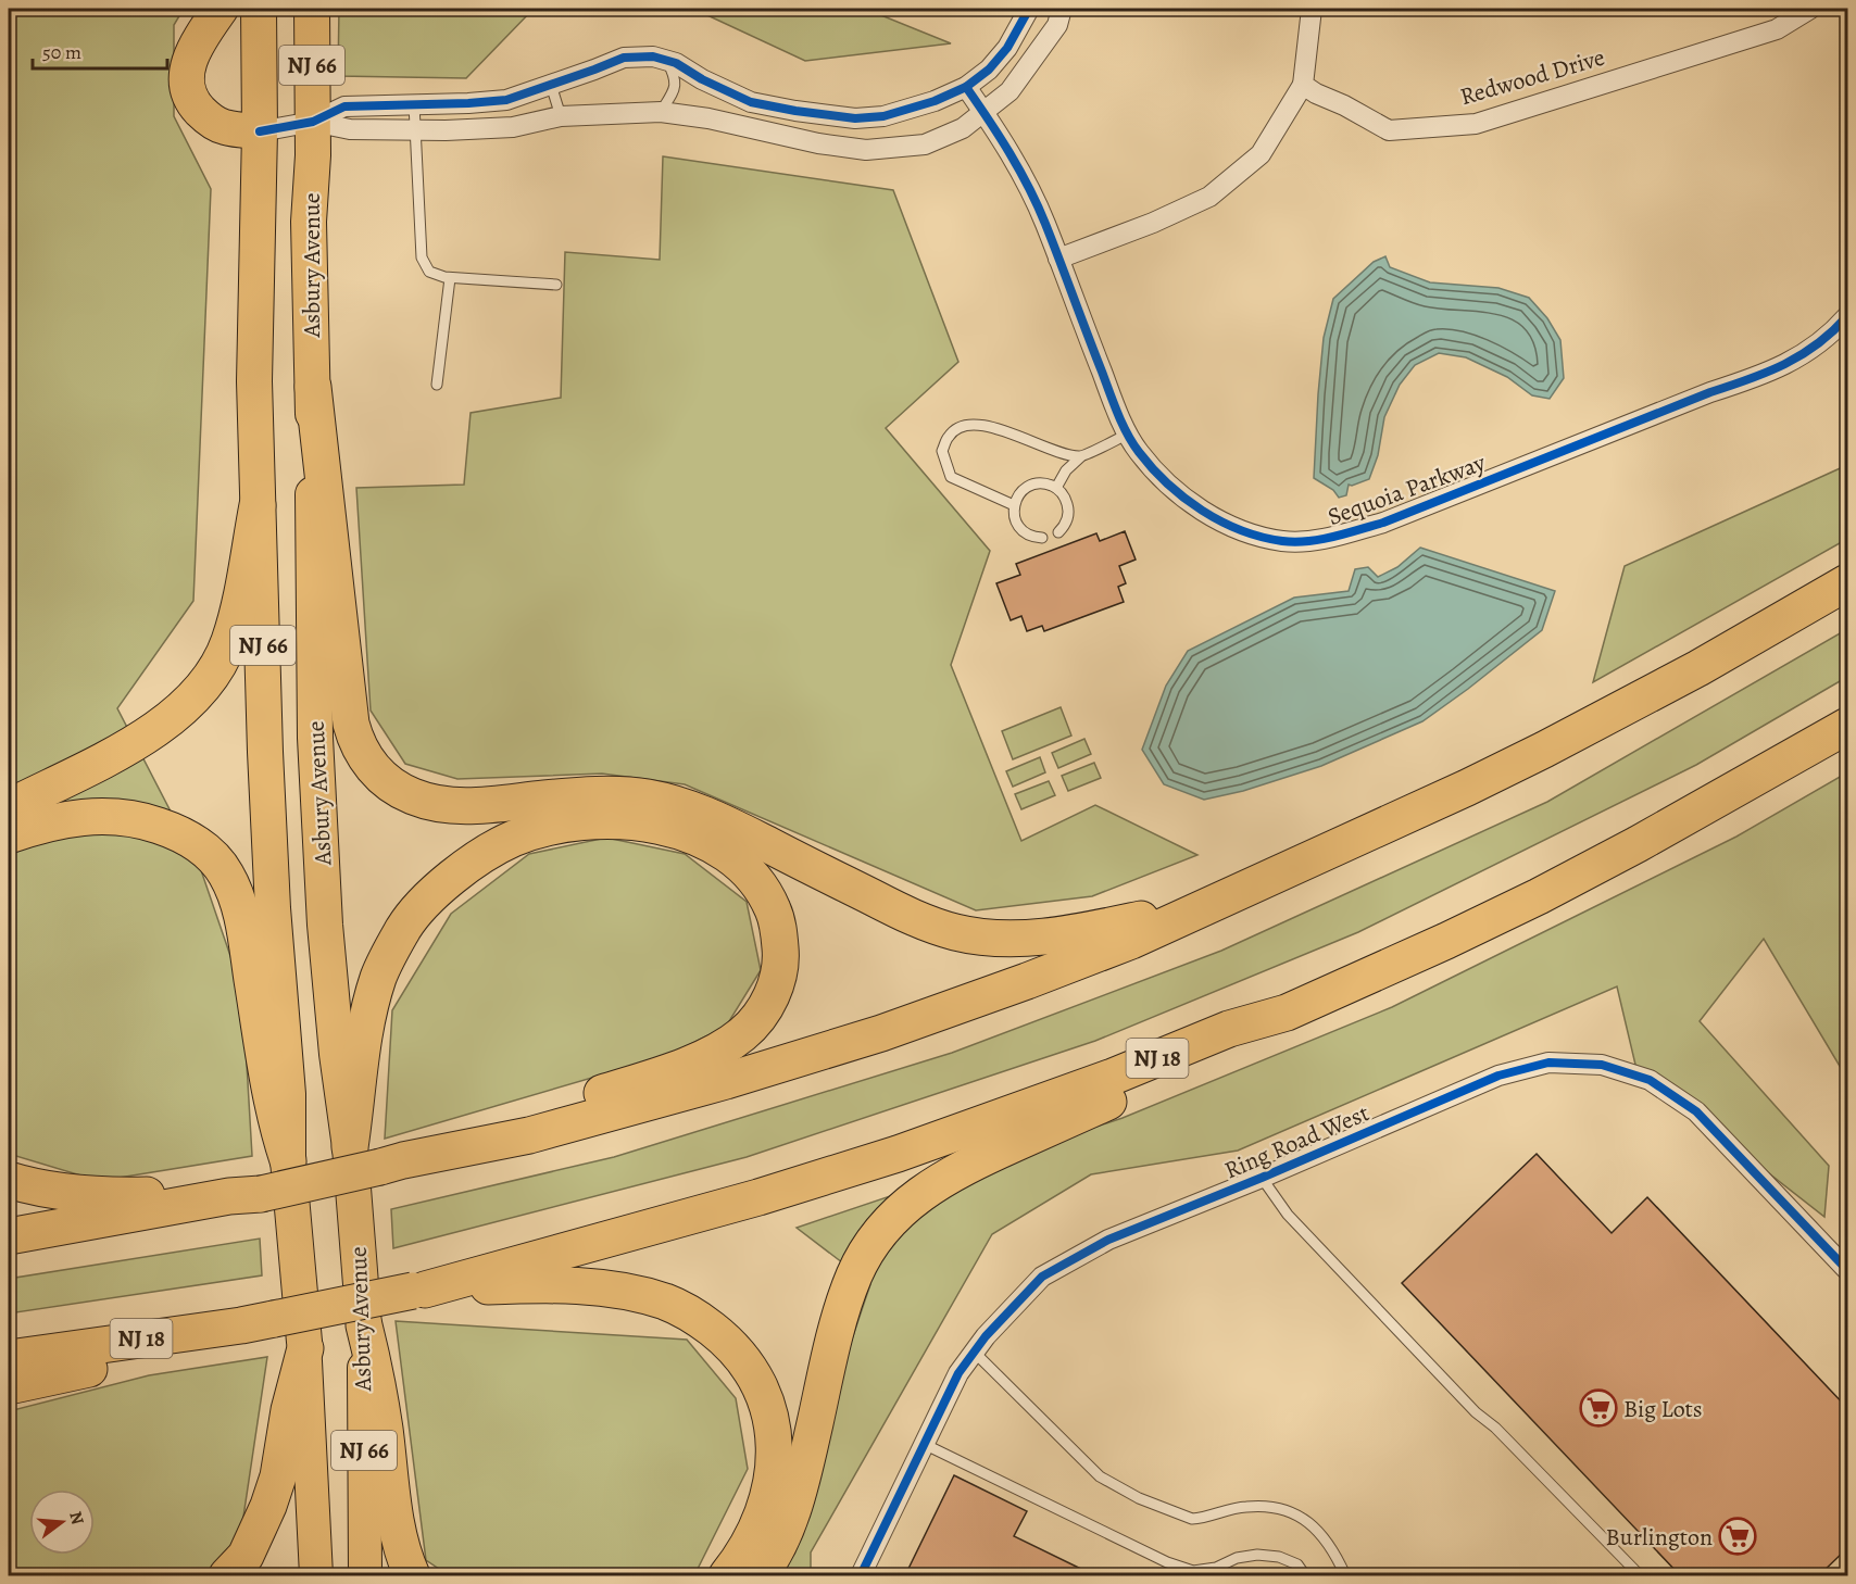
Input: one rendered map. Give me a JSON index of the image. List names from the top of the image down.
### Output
{
  "streets": {
    "highway": ["NJ 66", "Asbury Avenue", "NJ 18"],
    "street": ["Redwood Drive", "Sequoia Parkway", "Ring Road West"]
  },
  "places": {
    "supermarket": ["Big Lots", "Burlington"]
  },
  "scale_bar": "50 m",
  "north": "right"
}
